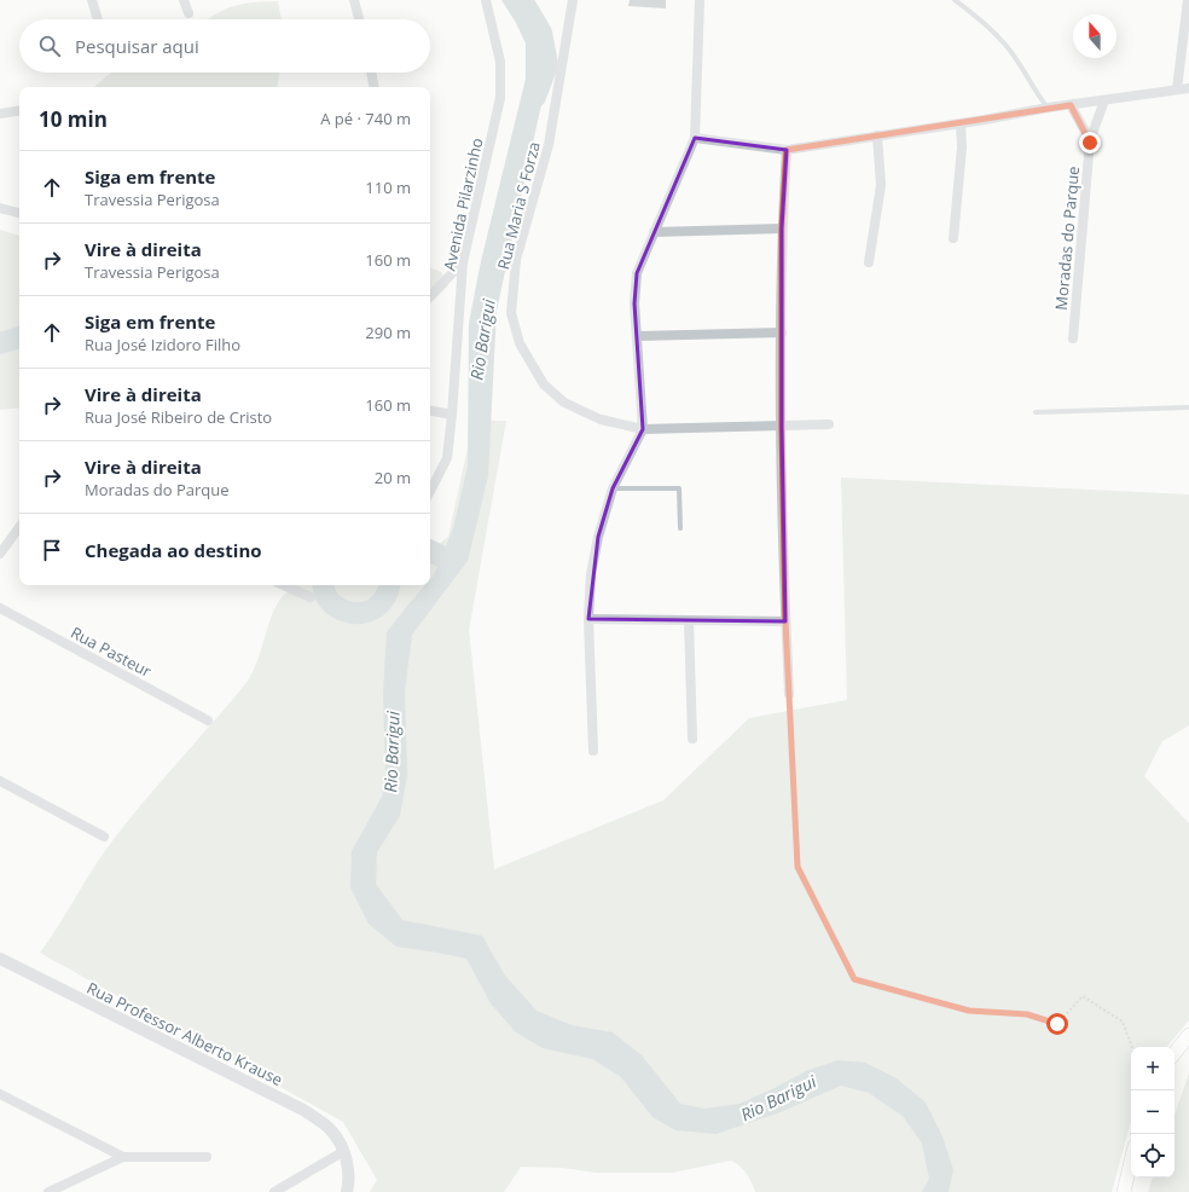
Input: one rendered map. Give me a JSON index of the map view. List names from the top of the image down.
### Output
{
  "streets": {
    "street": [
      "Avenida Pilarzinho",
      "Rua Maria S Forza",
      "Moradas do Parque",
      "Rua Pasteur",
      "Rua Professor Alberto Krause"
    ]
  },
  "water": ["Rio Barigui"],
  "north": "top",
  "page": {
    "search": "Pesquisar aqui",
    "heading": ["10 min", "A pé · 740 m"],
    "list": [
      ["Siga em frente", "Travessia Perigosa", "110 m"],
      ["Vire à direita", "Travessia Perigosa", "160 m"],
      ["Siga em frente", "Rua José Izidoro Filho", "290 m"],
      ["Vire à direita", "Rua José Ribeiro de Cristo", "160 m"],
      ["Vire à direita", "Moradas do Parque", "20 m"],
      "Chegada ao destino"
    ],
    "map_buttons": ["+", "−"]
  }
}
